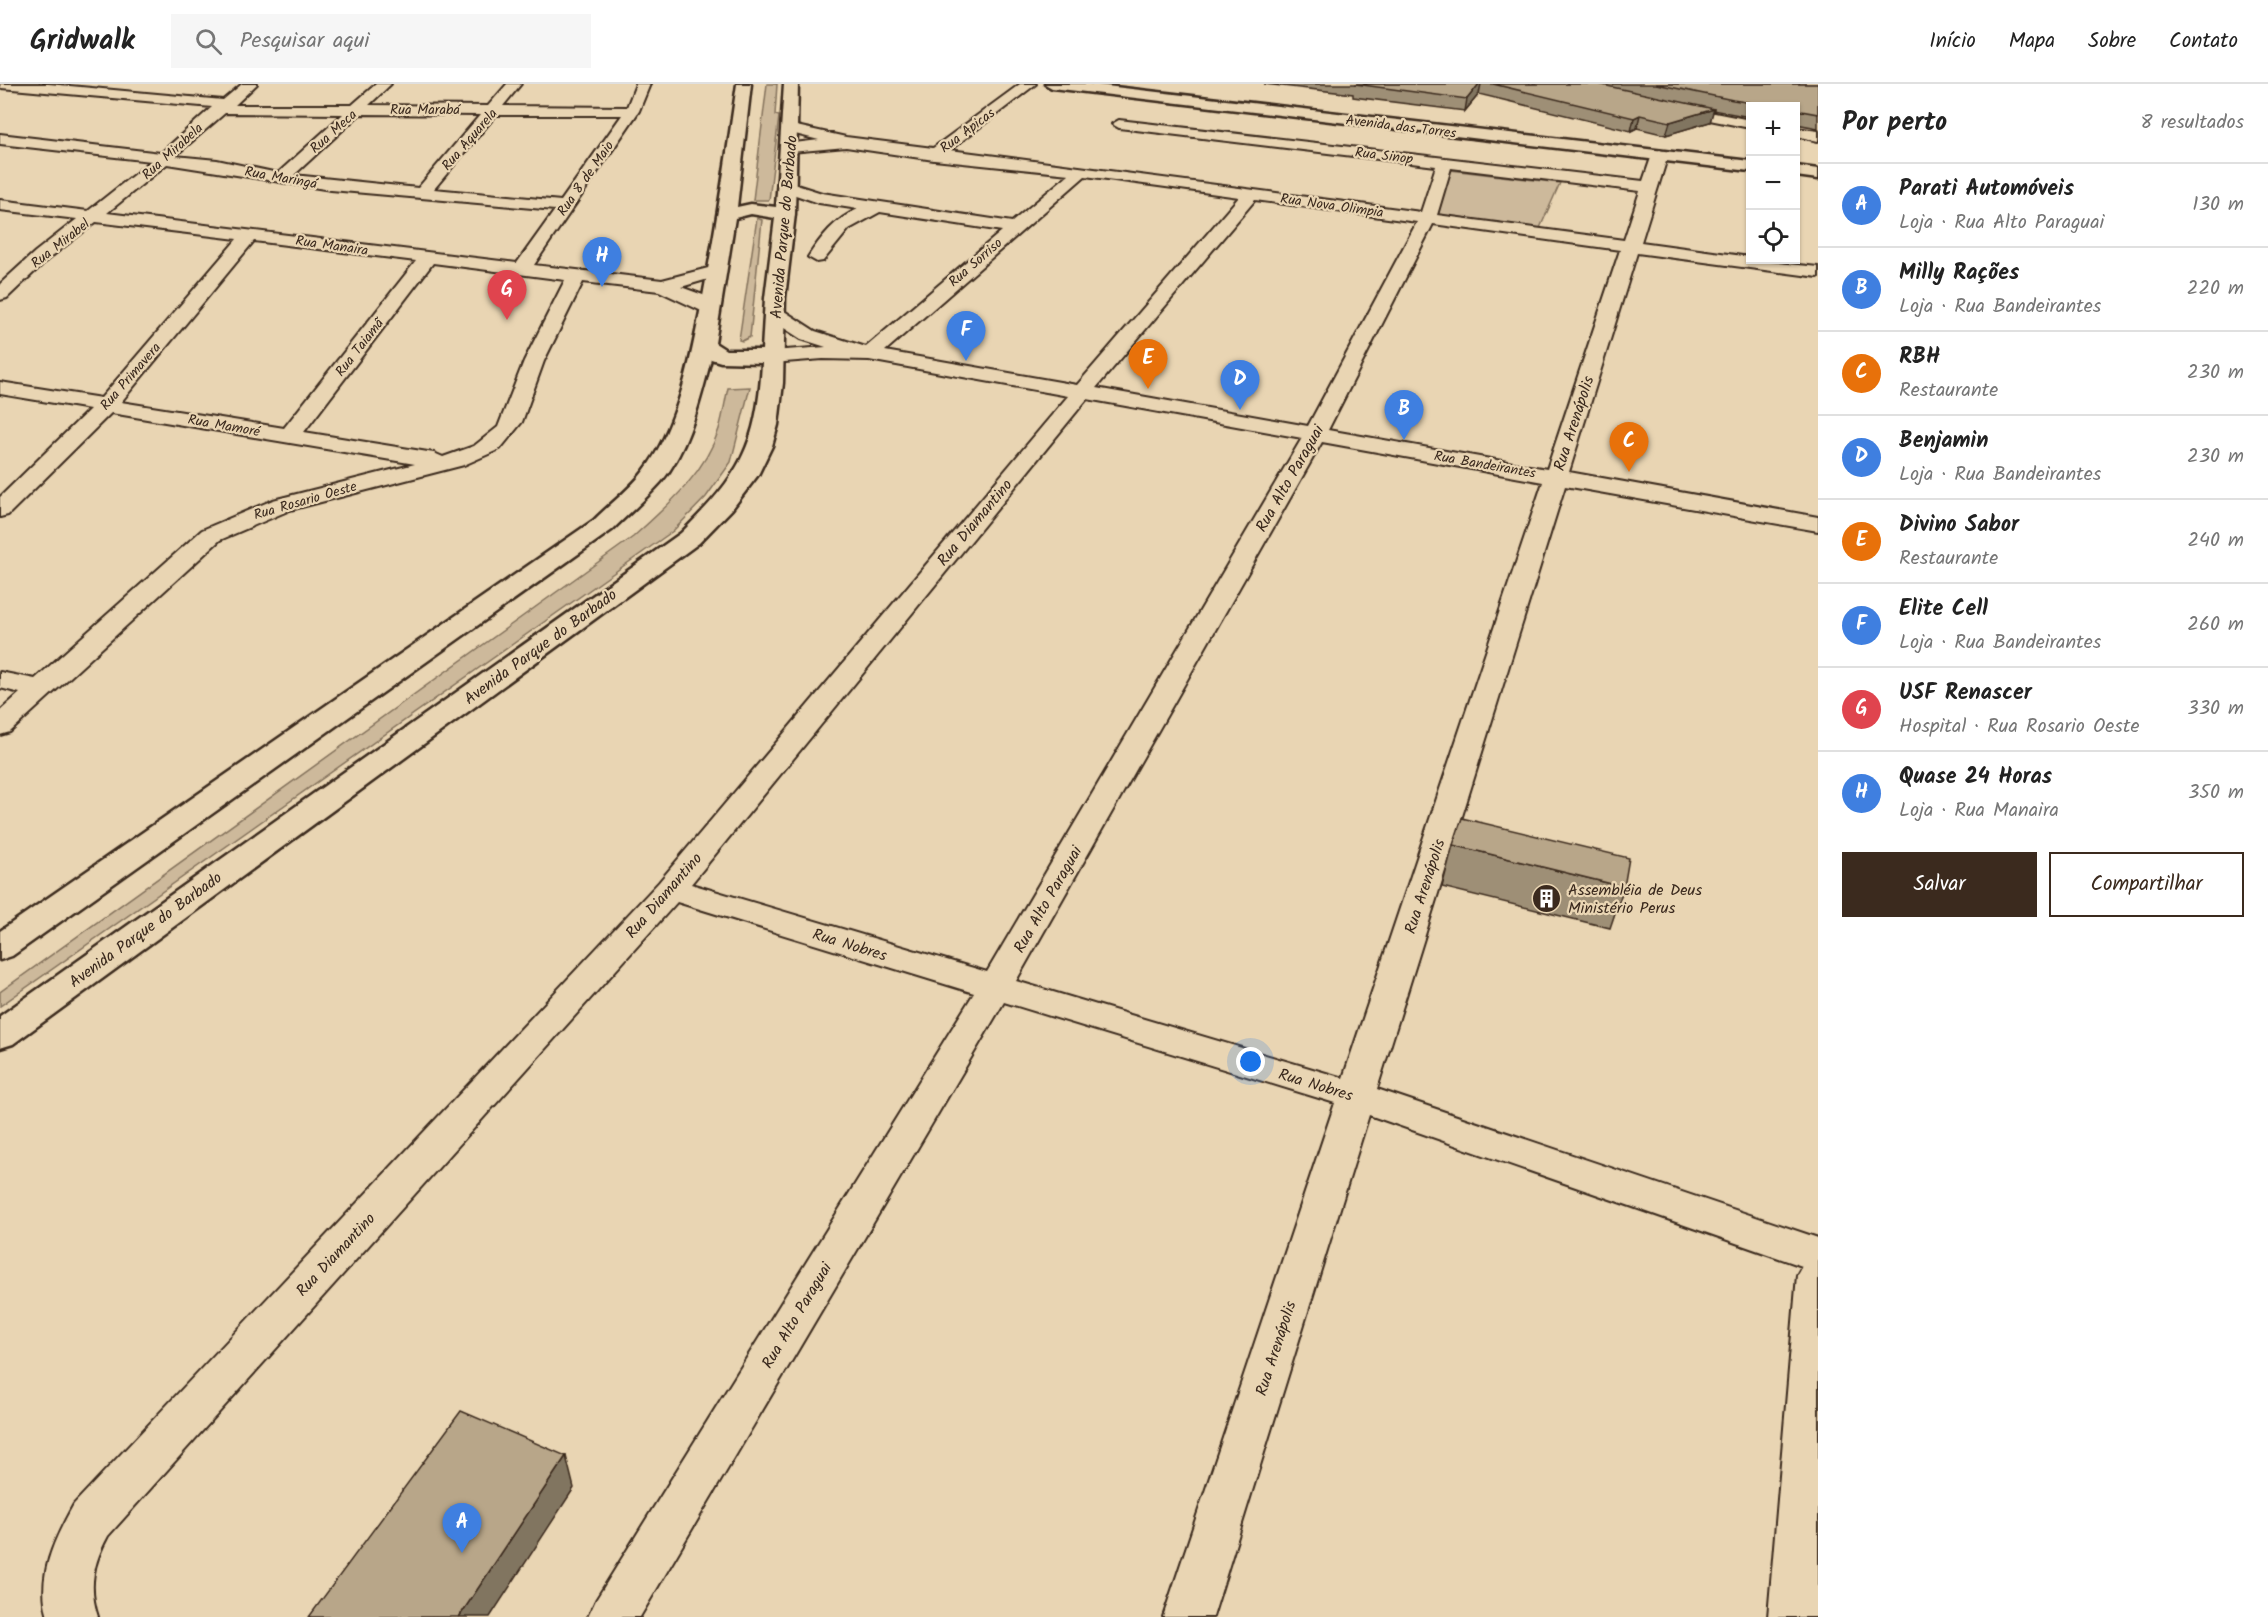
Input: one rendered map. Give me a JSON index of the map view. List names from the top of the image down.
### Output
{
  "streets": {
    "main road": ["Avenida das Torres", "Avenida Parque do Barbado"],
    "street": [
      "Rua Marabá",
      "Rua Apicas",
      "Rua Meca",
      "Rua Aquarela",
      "Rua Mirabela",
      "Rua Sinop",
      "Rua Maringá",
      "Rua 8 de Maio",
      "Rua Nova Olimpia",
      "Rua Mirabel",
      "Rua Manaira",
      "Rua Sorriso",
      "Rua Taiamã",
      "Rua Primavera",
      "Rua Arenápolis",
      "Rua Mamoré",
      "Rua Bandeirantes",
      "Rua Alto Paraguai",
      "Rua Rosario Oeste",
      "Rua Diamantino",
      "Rua Nobres"
    ]
  },
  "crossings": [
    ["Rua Marabá", "Rua Meca"],
    ["Rua Marabá", "Rua Aquarela"],
    ["Rua Marabá", "Rua Mirabela"],
    ["Rua Marabá", "Rua 8 de Maio"],
    ["Avenida das Torres", "Rua Arenápolis"],
    ["Rua Apicas", "Rua Nova Olimpia"],
    ["Rua Meca", "Rua Maringá"],
    ["Rua Aquarela", "Rua Maringá"],
    ["Rua Mirabela", "Rua Maringá"],
    ["Rua Mirabela", "Rua Mirabel"],
    ["Rua Mirabela", "Rua Manaira"],
    ["Rua Sinop", "Rua Arenápolis"],
    ["Rua Sinop", "Rua Alto Paraguai"],
    ["Rua Maringá", "Rua 8 de Maio"],
    ["Rua 8 de Maio", "Rua Manaira"],
    ["Rua Nova Olimpia", "Avenida Parque do Barbado"],
    ["Rua Nova Olimpia", "Rua Sorriso"],
    ["Rua Nova Olimpia", "Rua Arenápolis"],
    ["Rua Nova Olimpia", "Rua Alto Paraguai"],
    ["Rua Nova Olimpia", "Rua Diamantino"],
    ["Avenida Parque do Barbado", "Rua Bandeirantes"],
    ["Rua Mirabel", "Rua Manaira"],
    ["Rua Manaira", "Rua Taiamã"],
    ["Rua Manaira", "Rua Primavera"],
    ["Rua Manaira", "Rua Rosario Oeste"],
    ["Rua Sorriso", "Rua Bandeirantes"],
    ["Rua Taiamã", "Rua Mamoré"],
    ["Rua Primavera", "Rua Mamoré"],
    ["Rua Arenápolis", "Rua Bandeirantes"],
    ["Rua Arenápolis", "Rua Nobres"],
    ["Rua Mamoré", "Rua Rosario Oeste"],
    ["Rua Bandeirantes", "Rua Alto Paraguai"],
    ["Rua Bandeirantes", "Rua Diamantino"],
    ["Rua Alto Paraguai", "Rua Nobres"],
    ["Rua Diamantino", "Rua Nobres"]
  ],
  "places": {
    "building": ["Assembléia de Deus Ministério Perus"]
  },
  "page": {
    "header": "Gridwalk",
    "search": "Pesquisar aqui",
    "nav": [
      "Início",
      "Mapa",
      "Sobre",
      "Contato"
    ],
    "heading": ["Por perto", "8 resultados"],
    "map_buttons": ["+", "−"],
    "list": [
      {
        "mark": "A",
        "name": "Parati Automóveis",
        "note": "Loja · Rua Alto Paraguai",
        "value": "130 m"
      },
      {
        "mark": "B",
        "name": "Milly Rações",
        "note": "Loja · Rua Bandeirantes",
        "value": "220 m"
      },
      {
        "mark": "C",
        "name": "RBH",
        "note": "Restaurante",
        "value": "230 m"
      },
      {
        "mark": "D",
        "name": "Benjamin",
        "note": "Loja · Rua Bandeirantes",
        "value": "230 m"
      },
      {
        "mark": "E",
        "name": "Divino Sabor",
        "note": "Restaurante",
        "value": "240 m"
      },
      {
        "mark": "F",
        "name": "Elite Cell",
        "note": "Loja · Rua Bandeirantes",
        "value": "260 m"
      },
      {
        "mark": "G",
        "name": "USF Renascer",
        "note": "Hospital · Rua Rosario Oeste",
        "value": "330 m"
      },
      {
        "mark": "H",
        "name": "Quase 24 Horas",
        "note": "Loja · Rua Manaira",
        "value": "350 m"
      }
    ],
    "pins": [
      "H",
      "G",
      "F",
      "E",
      "D",
      "B",
      "C",
      "A"
    ],
    "buttons": ["Salvar", "Compartilhar"]
  }
}
